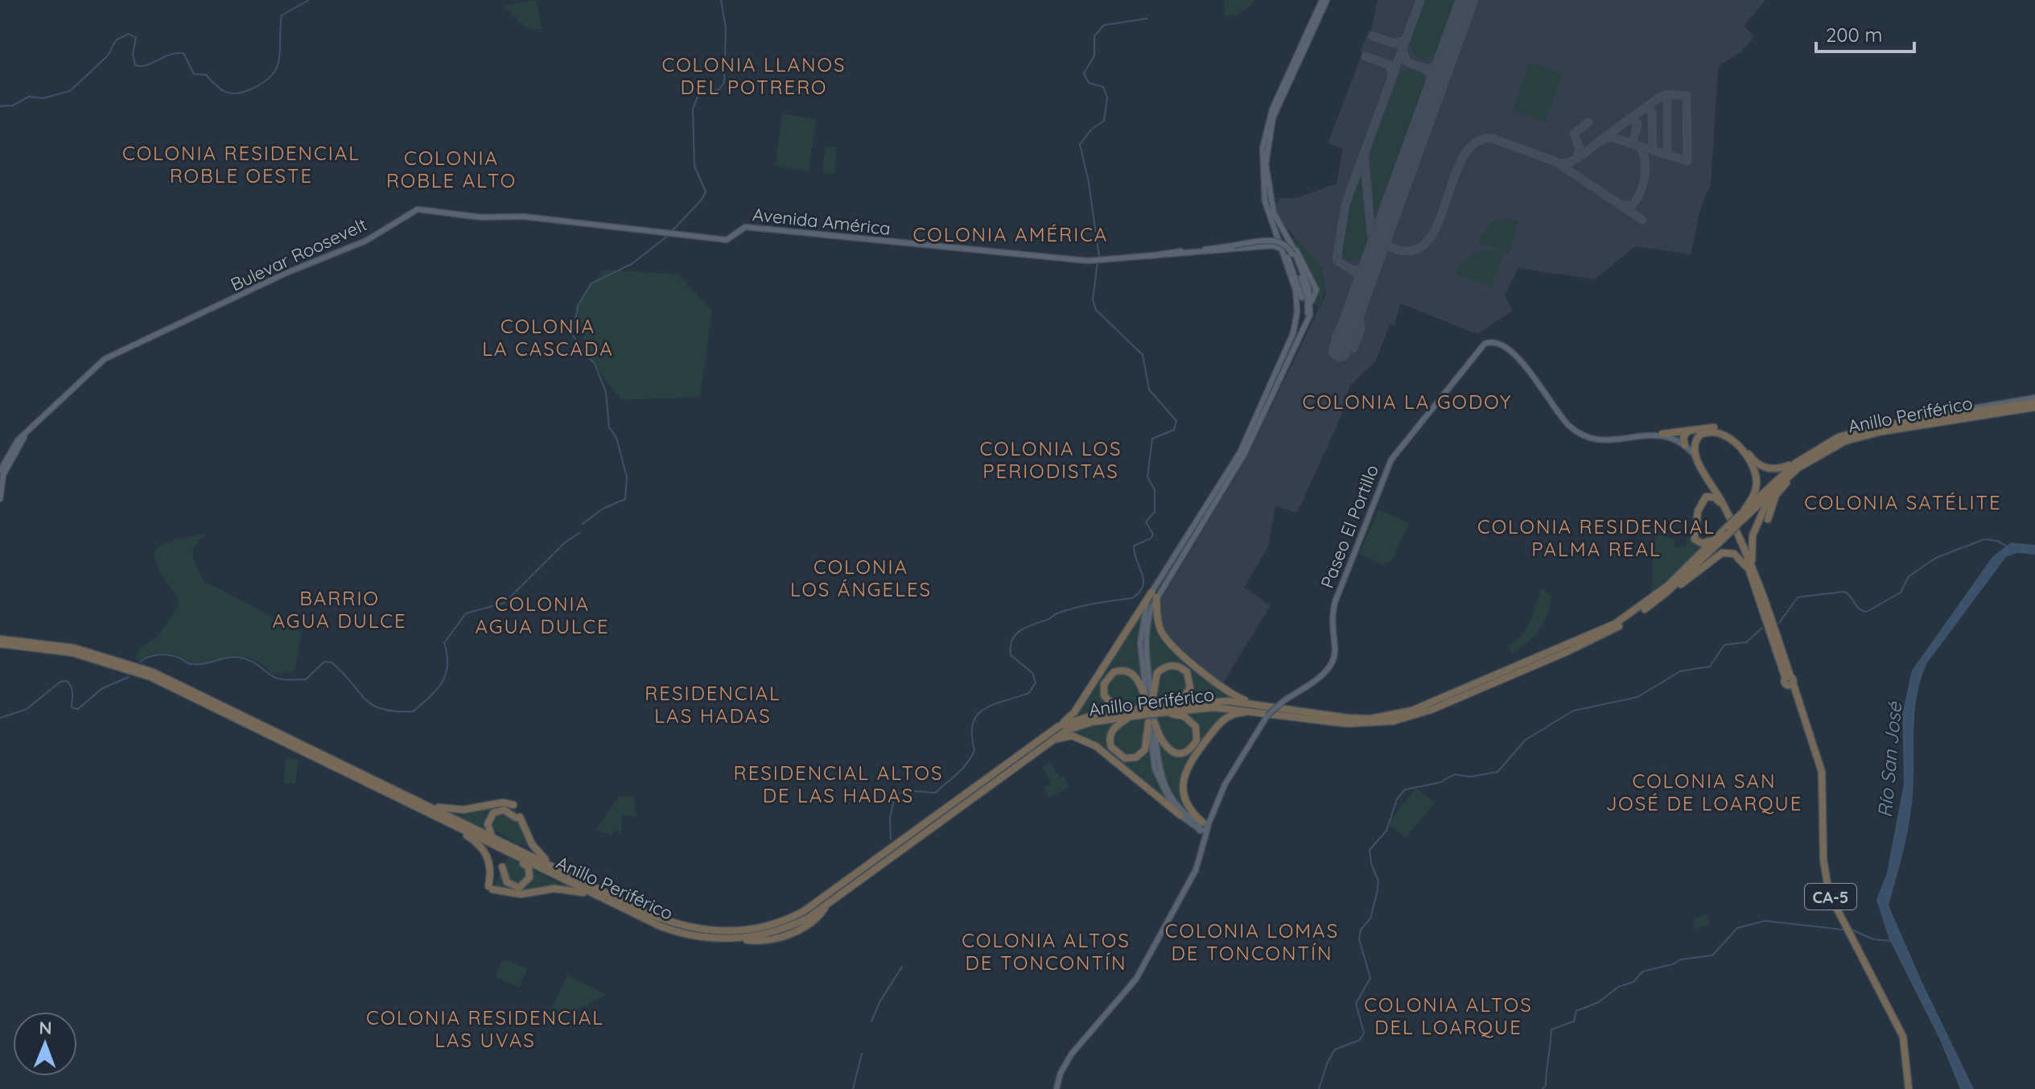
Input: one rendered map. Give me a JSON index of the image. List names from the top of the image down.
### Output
{
  "streets": {
    "highway": ["Anillo Periférico", "CA-5"],
    "main road": ["Avenida América", "Bulevar Roosevelt", "Paseo El Portillo"]
  },
  "crossings": [
    ["Avenida América", "Bulevar Roosevelt"],
    ["Paseo El Portillo", "CA-5"]
  ],
  "districts": [
    "COLONIA LLANOS DEL POTRERO",
    "COLONIA RESIDENCIAL ROBLE OESTE",
    "COLONIA ROBLE ALTO",
    "COLONIA AMÉRICA",
    "COLONIA LA CASCADA",
    "COLONIA LA GODOY",
    "COLONIA LOS PERIODISTAS",
    "COLONIA SATÉLITE",
    "COLONIA RESIDENCIAL PALMA REAL",
    "COLONIA LOS ÁNGELES",
    "BARRIO AGUA DULCE",
    "COLONIA AGUA DULCE",
    "RESIDENCIAL LAS HADAS",
    "RESIDENCIAL ALTOS DE LAS HADAS",
    "COLONIA SAN JOSÉ DE LOARQUE",
    "COLONIA LOMAS DE TONCONTÍN",
    "COLONIA ALTOS DE TONCONTÍN",
    "COLONIA ALTOS DEL LOARQUE",
    "COLONIA RESIDENCIAL LAS UVAS"
  ],
  "water": ["Río San José"],
  "scale_bar": "200 m",
  "north": "top"
}
